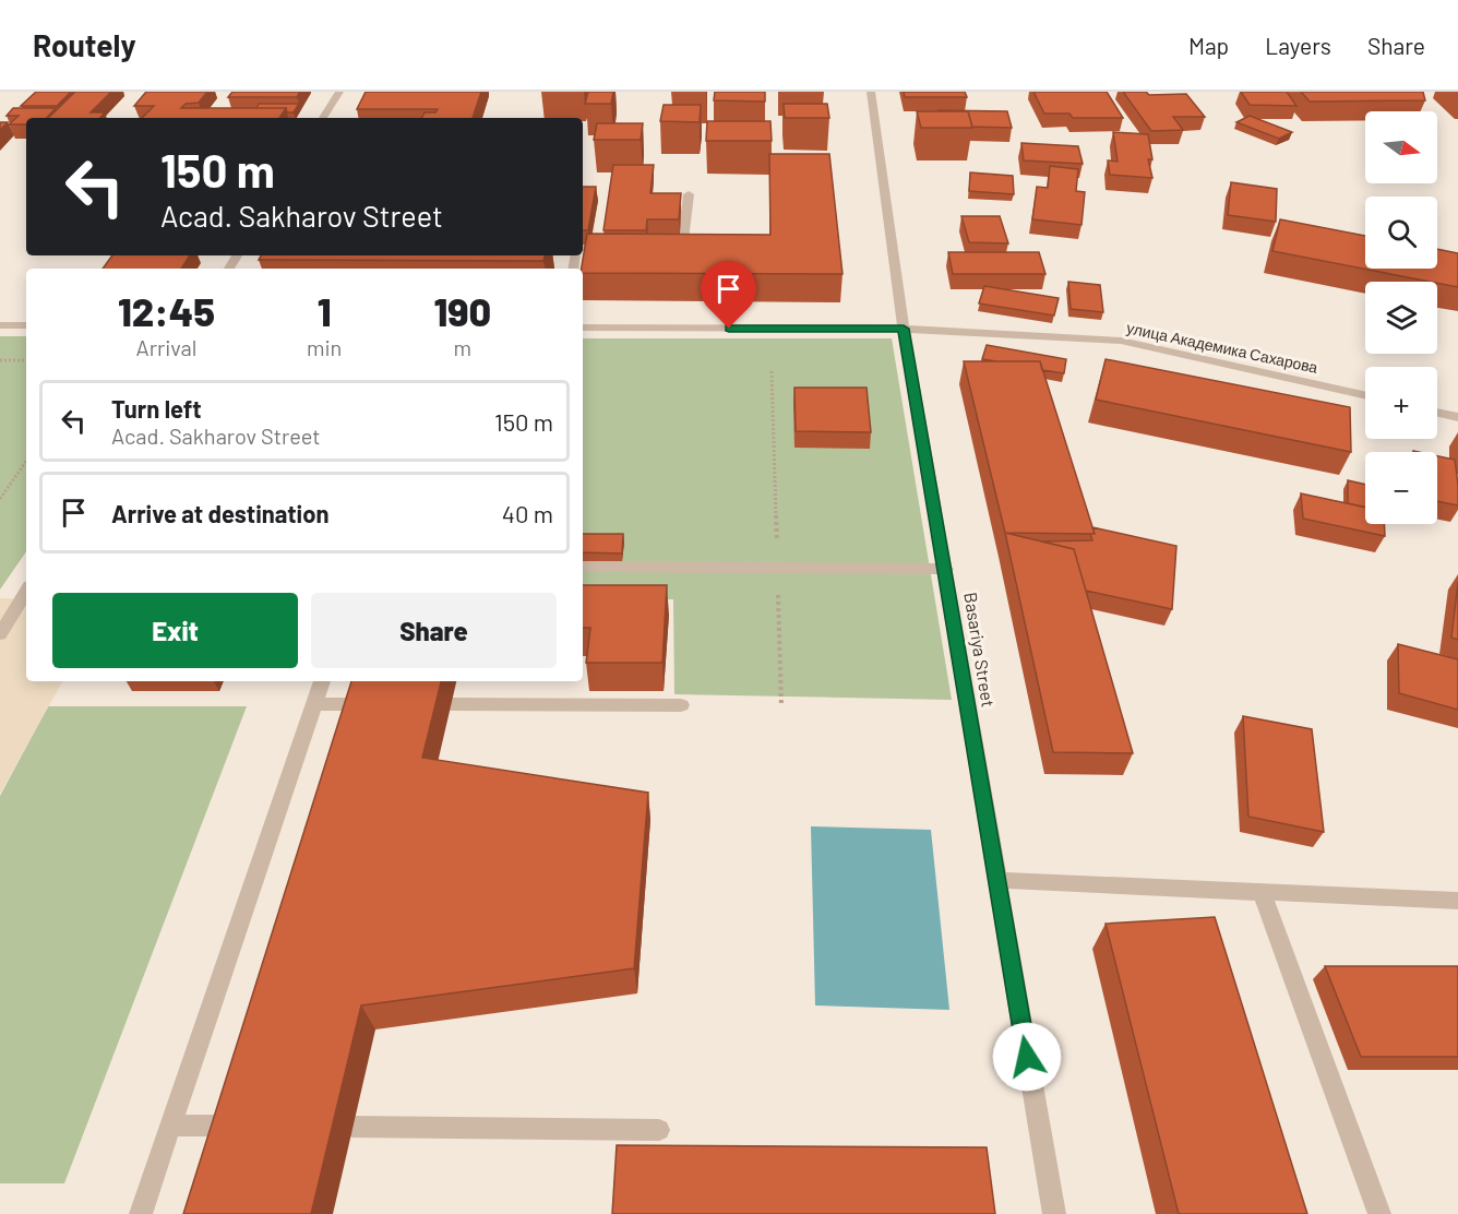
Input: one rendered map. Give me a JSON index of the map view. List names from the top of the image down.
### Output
{
  "streets": {
    "street": ["улица Академика Сахарова", "Basariya Street"]
  },
  "crossings": [
    ["улица Академика Сахарова", "Basariya Street"]
  ],
  "north": "right",
  "page": {
    "header": "Routely",
    "nav": ["Map", "Layers", "Share"],
    "map_buttons": ["+", "−"],
    "turn": ["150 m", "Acad. Sakharov Street"],
    "eta": [
      "12:45",
      "Arrival",
      "1",
      "min",
      "190",
      "m"
    ],
    "list": [
      {
        "name": "Turn left",
        "note": "Acad. Sakharov Street",
        "value": "150 m"
      },
      {
        "name": "Arrive at destination",
        "value": "40 m"
      }
    ],
    "buttons": ["Exit", "Share"]
  }
}
